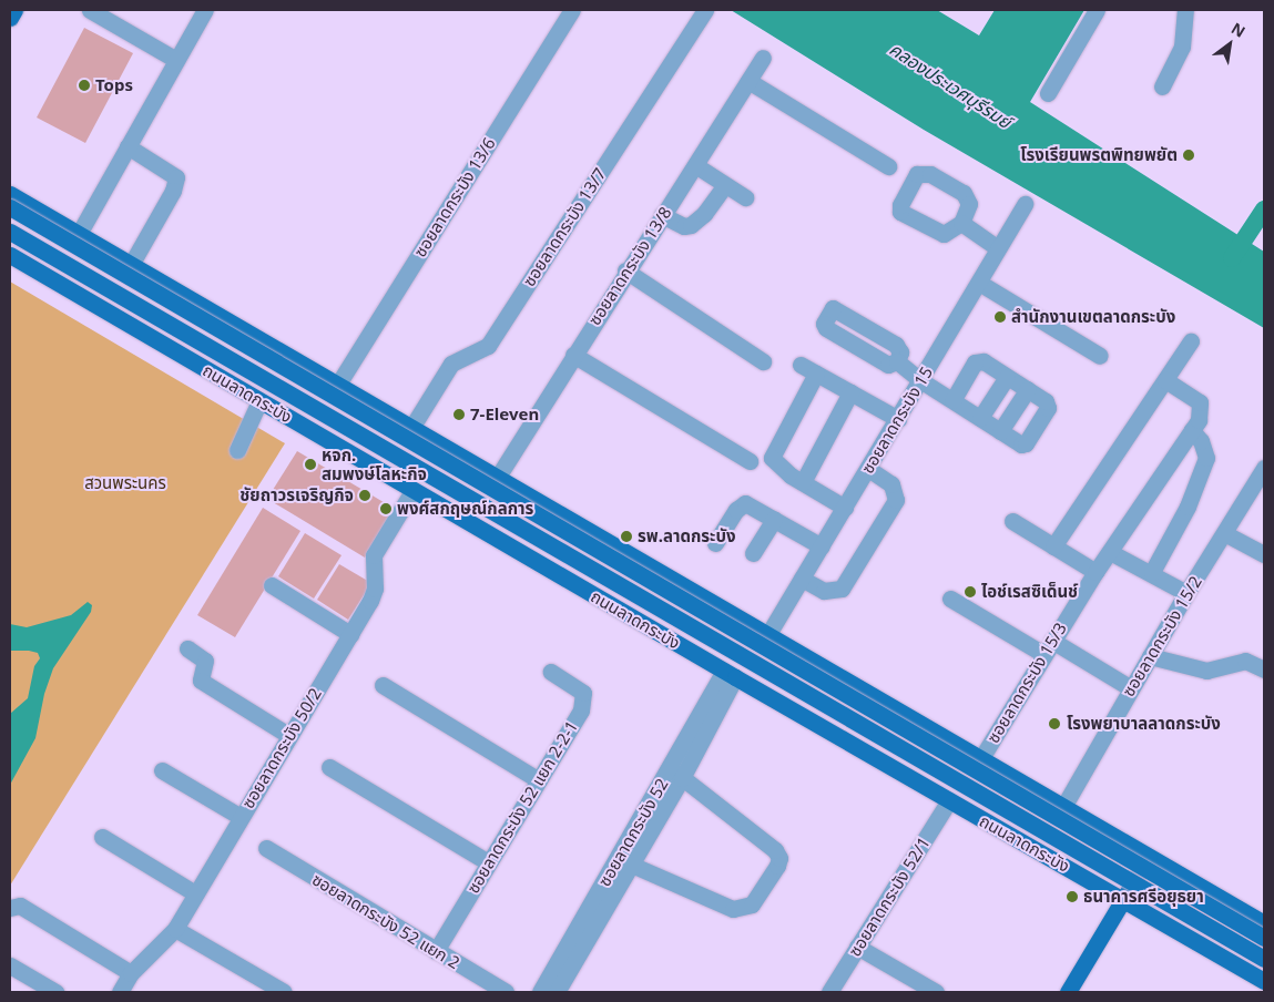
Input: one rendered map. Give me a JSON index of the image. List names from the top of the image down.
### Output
{
  "streets": {
    "main road": ["ถนนลาดกระบัง"],
    "street": [
      "ซอยลาดกระบัง 13/6",
      "ซอยลาดกระบัง 13/7",
      "ซอยลาดกระบัง 13/8",
      "ซอยลาดกระบัง 15",
      "ซอยลาดกระบัง 15/2",
      "ซอยลาดกระบัง 15/3",
      "ซอยลาดกระบัง 50/2",
      "ซอยลาดกระบัง 52 แยก 2-2-1",
      "ซอยลาดกระบัง 52",
      "ซอยลาดกระบัง 52/1",
      "ซอยลาดกระบัง 52 แยก 2"
    ]
  },
  "crossings": [
    ["ถนนลาดกระบัง", "ซอยลาดกระบัง 50/2"],
    ["ถนนลาดกระบัง", "ซอยลาดกระบัง 52"],
    ["ถนนลาดกระบัง", "ซอยลาดกระบัง 52/1"],
    ["ซอยลาดกระบัง 52 แยก 2-2-1", "ซอยลาดกระบัง 52 แยก 2"]
  ],
  "water": ["คลองประเวศบุรีรมย์"],
  "parks": ["สวนพระนคร"],
  "places": [
    "Tops",
    "โรงเรียนพรตพิทยพยัต",
    "สำนักงานเขตลาดกระบัง",
    "7-Eleven",
    "หจก. สมพงษ์โลหะกิจ",
    "ชัยถาวรเจริญกิจ",
    "พงศ์สกฤษณ์กลการ",
    "รพ.ลาดกระบัง",
    "ไอช์เรสซิเด็นช์",
    "โรงพยาบาลลาดกระบัง",
    "ธนาคารศรีอยุธยา"
  ],
  "north": "top right"
}
